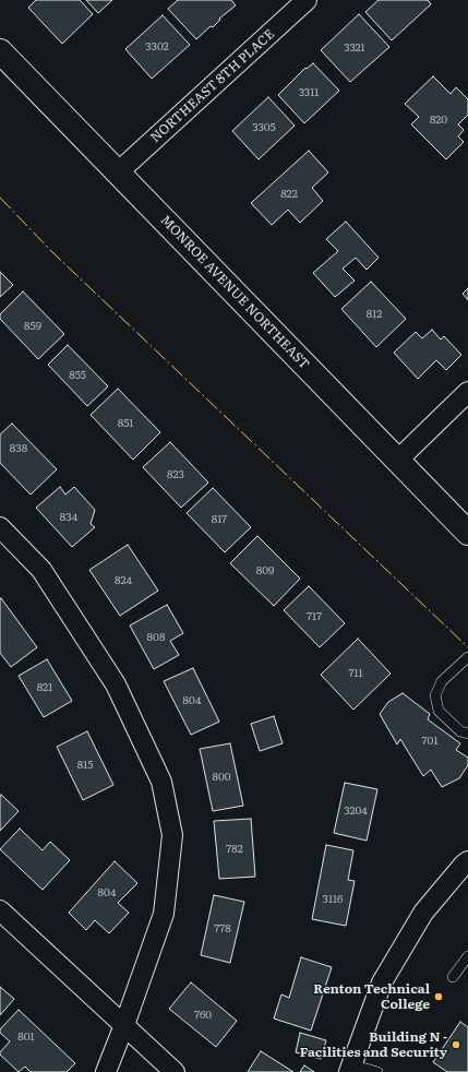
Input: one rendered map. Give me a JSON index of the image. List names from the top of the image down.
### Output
{
  "streets": {
    "street": ["NORTHEAST 8TH PLACE", "MONROE AVENUE NORTHEAST"]
  },
  "crossings": [
    ["NORTHEAST 8TH PLACE", "MONROE AVENUE NORTHEAST"]
  ],
  "places": ["Renton Technical College", "Building N - Facilities and Security"],
  "house_numbers": [
    "3302",
    "3321",
    "3311",
    "820",
    "3305",
    "822",
    "812",
    "859",
    "855",
    "851",
    "838",
    "823",
    "834",
    "817",
    "809",
    "824",
    "717",
    "808",
    "711",
    "821",
    "804",
    "701",
    "815",
    "800",
    "3204",
    "782",
    "804",
    "3116",
    "778",
    "760",
    "801"
  ]
}
